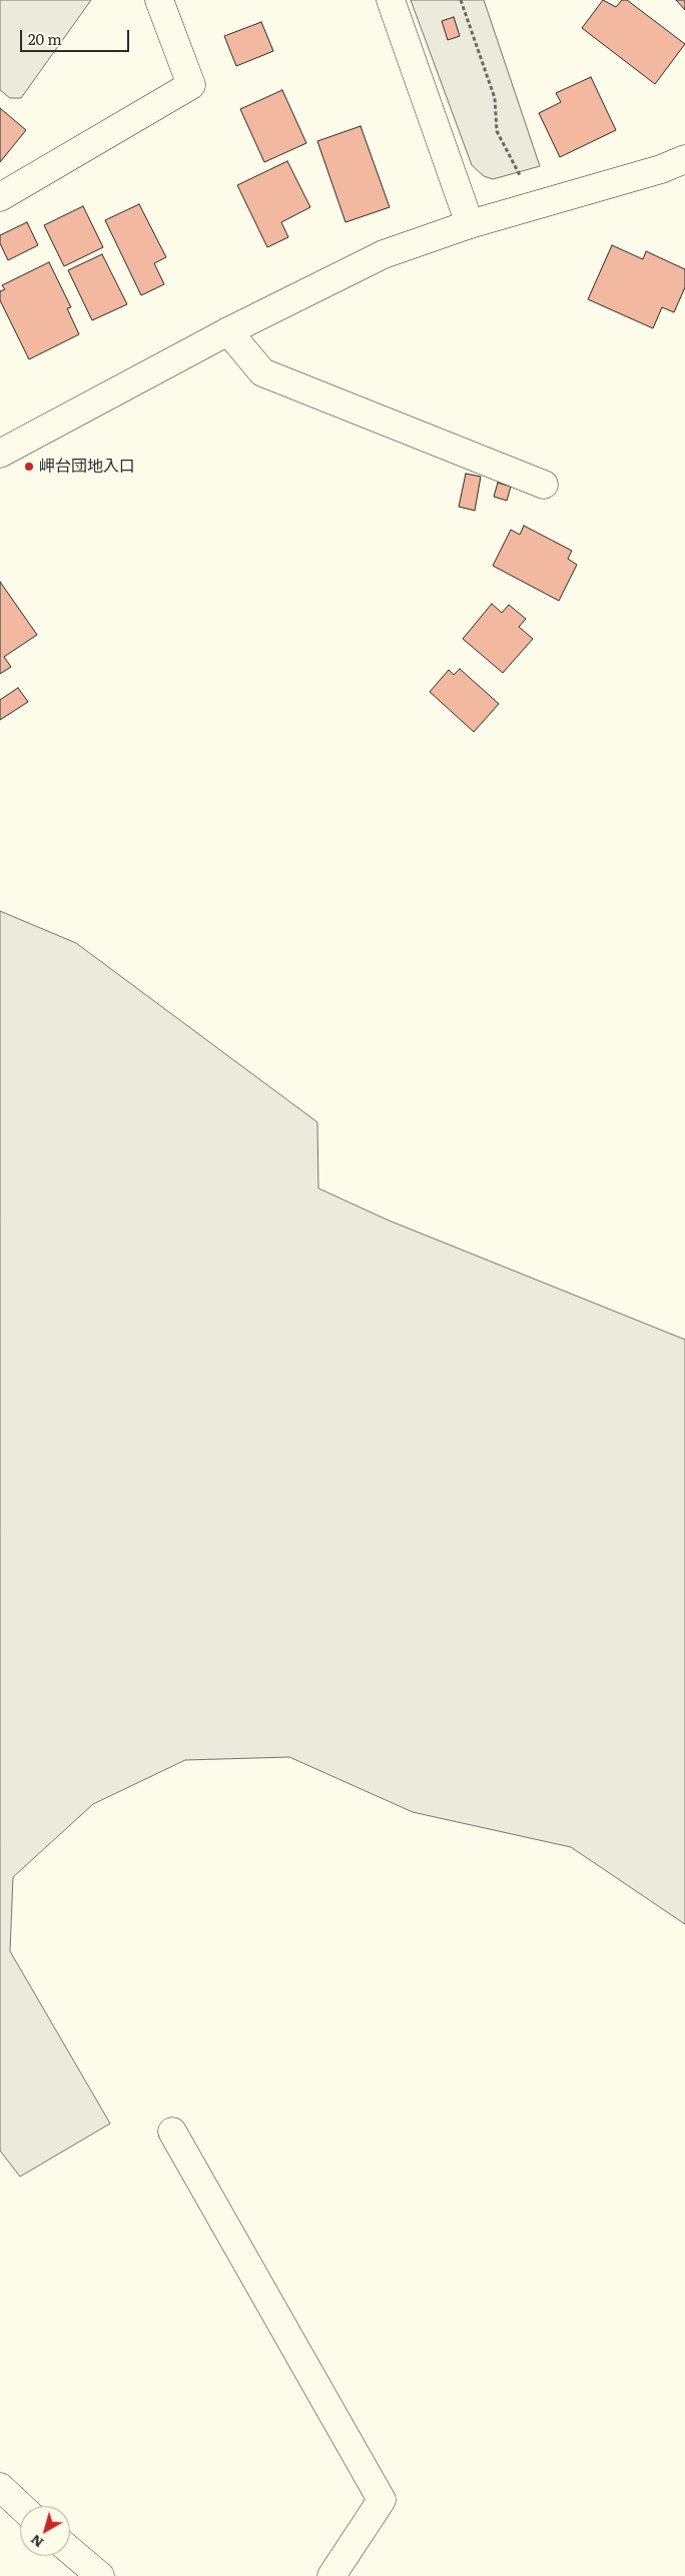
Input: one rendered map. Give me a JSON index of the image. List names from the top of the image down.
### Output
{
  "places": ["岬台団地入口"],
  "scale_bar": "20 m",
  "north": "bottom left"
}
